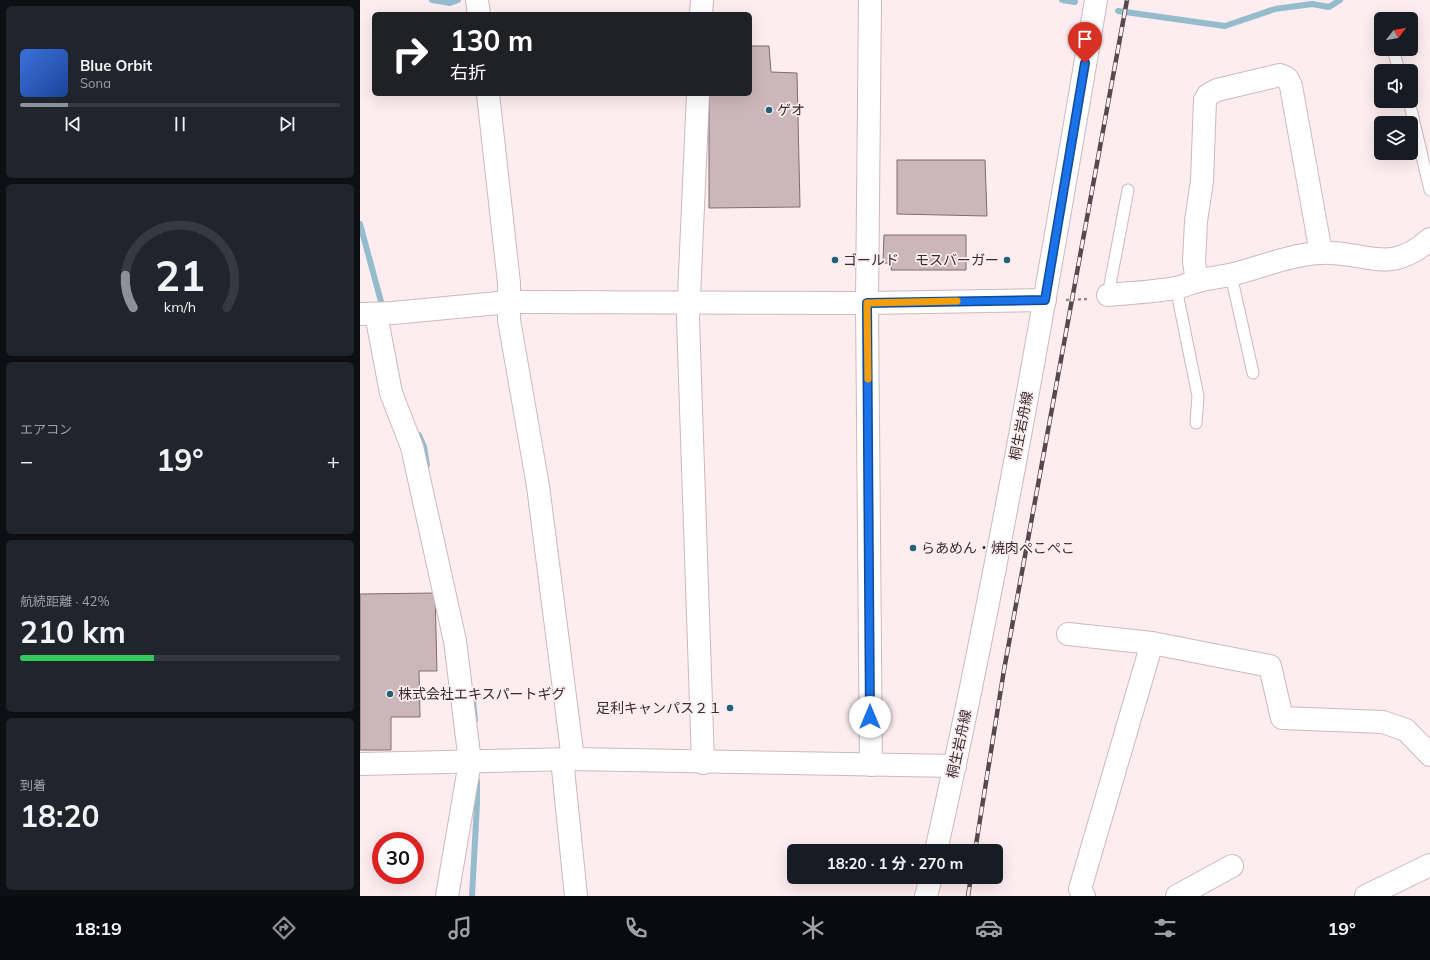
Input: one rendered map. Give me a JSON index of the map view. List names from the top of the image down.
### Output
{
  "streets": {
    "street": ["桐生岩舟線"]
  },
  "places": [
    "ゲオ",
    "ゴールド",
    "モスバーガー",
    "らあめん・焼肉ぺこぺこ",
    "株式会社エキスパートギグ",
    "足利キャンパス２１"
  ],
  "north": "top right",
  "page": {
    "turn": ["130 m", "右折"],
    "song": ["Blue Orbit", "Sona"],
    "tile": [
      "エアコン",
      ["航続距離 · 42%", "210 km"],
      ["到着", "18:20"]
    ],
    "heat": ["−", "19°", "+"],
    "limit": "30",
    "trip": "18:20 · 1 分 · 270 m",
    "tabs": ["18:19", "19°"],
    "gauge": ["21", "km/h"]
  }
}
